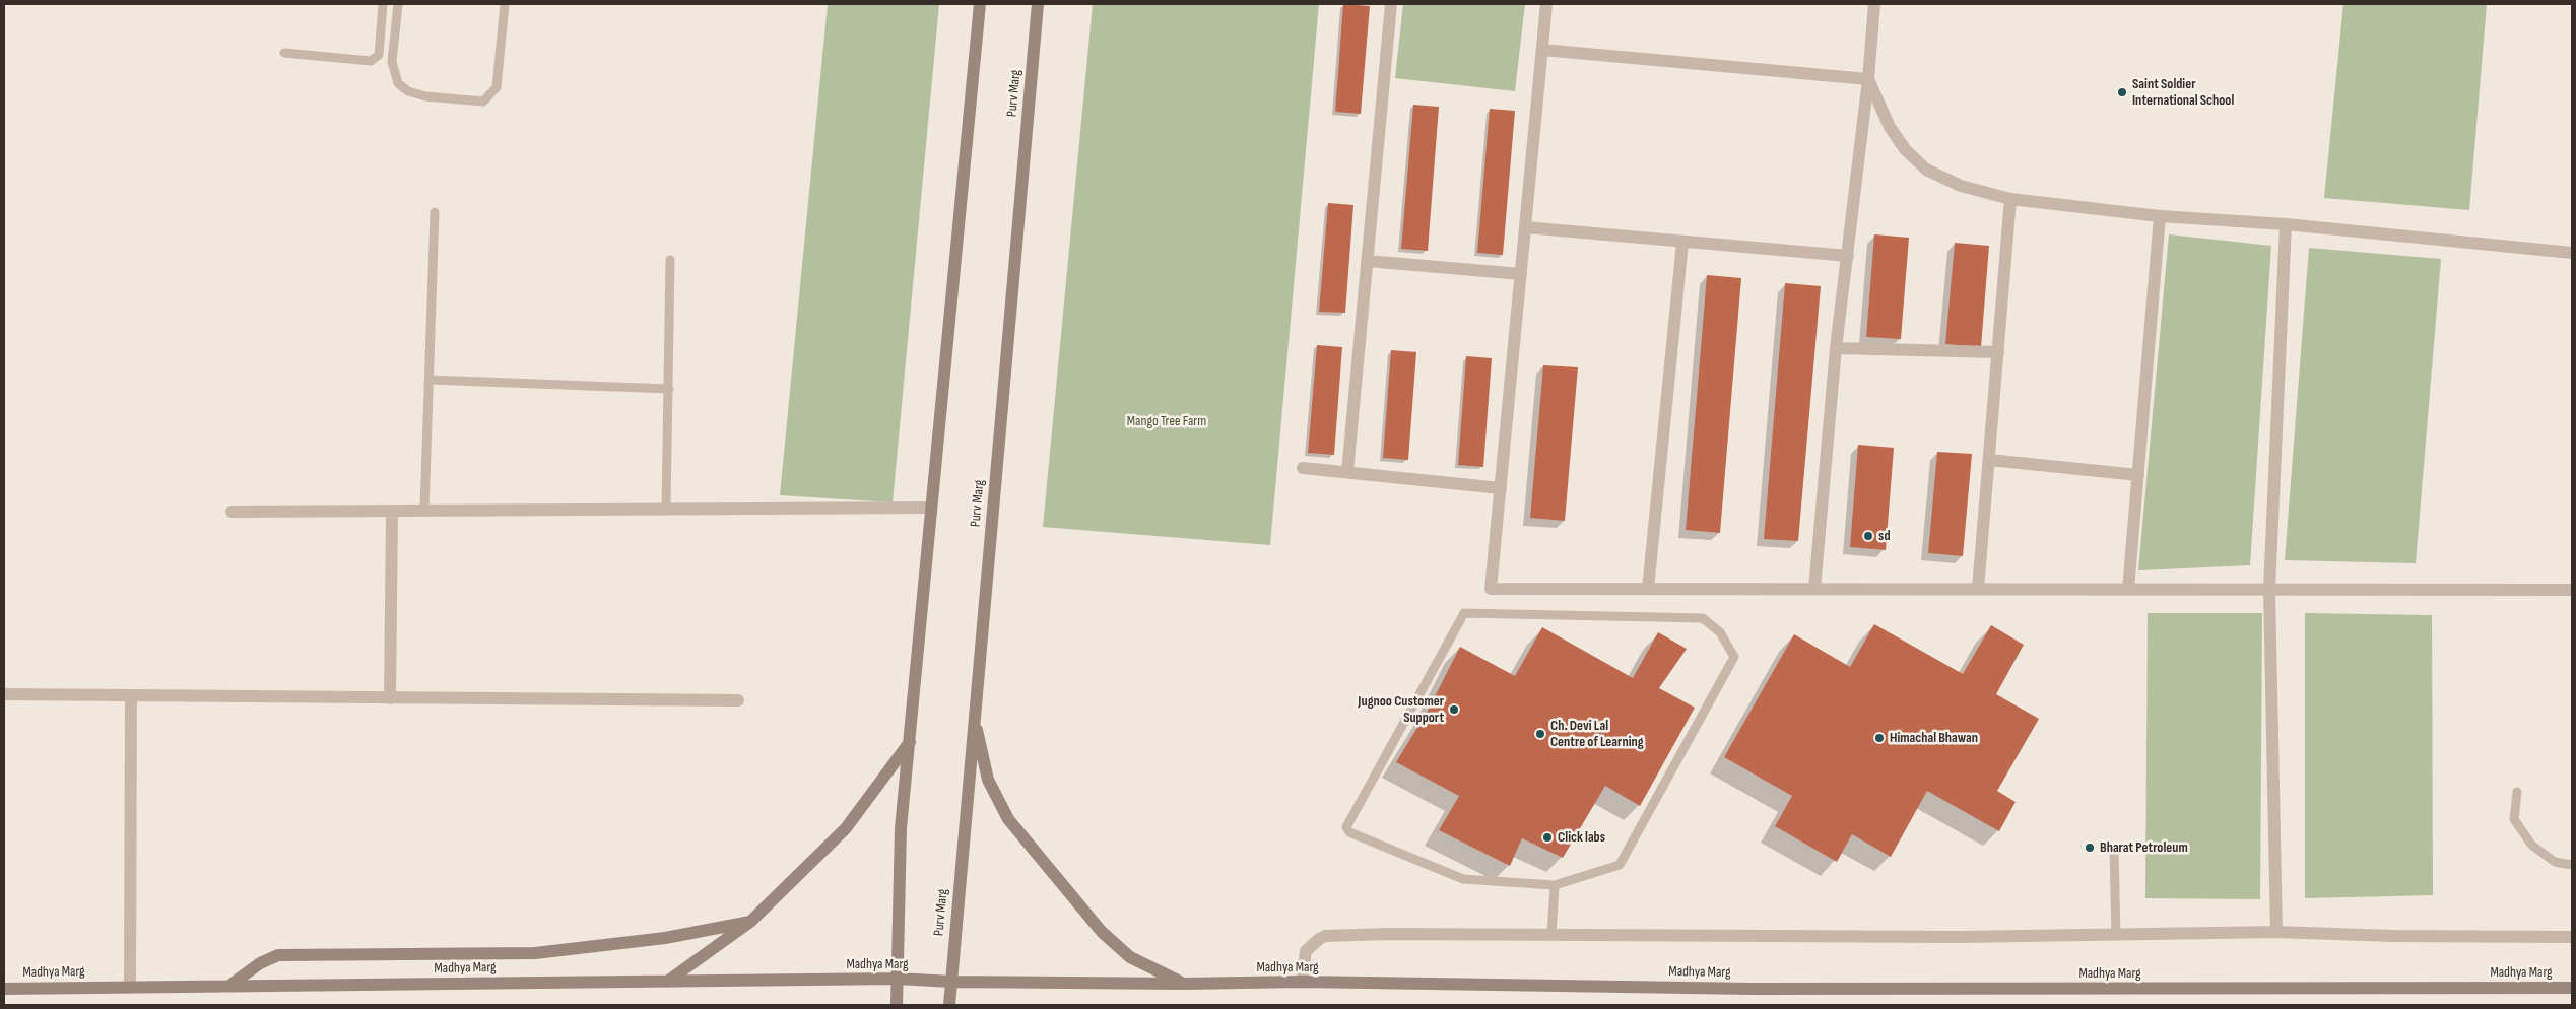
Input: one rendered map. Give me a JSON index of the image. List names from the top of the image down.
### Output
{
  "streets": {
    "main road": ["Purv Marg", "Madhya Marg"]
  },
  "crossings": [
    ["Purv Marg", "Madhya Marg"]
  ],
  "parks": ["Mango Tree Farm"],
  "places": [
    "Saint Soldier International School",
    "sd",
    "Jugnoo Customer Support",
    "Ch. Devi Lal Centre of Learning",
    "Himachal Bhawan",
    "Click labs",
    "Bharat Petroleum"
  ]
}
